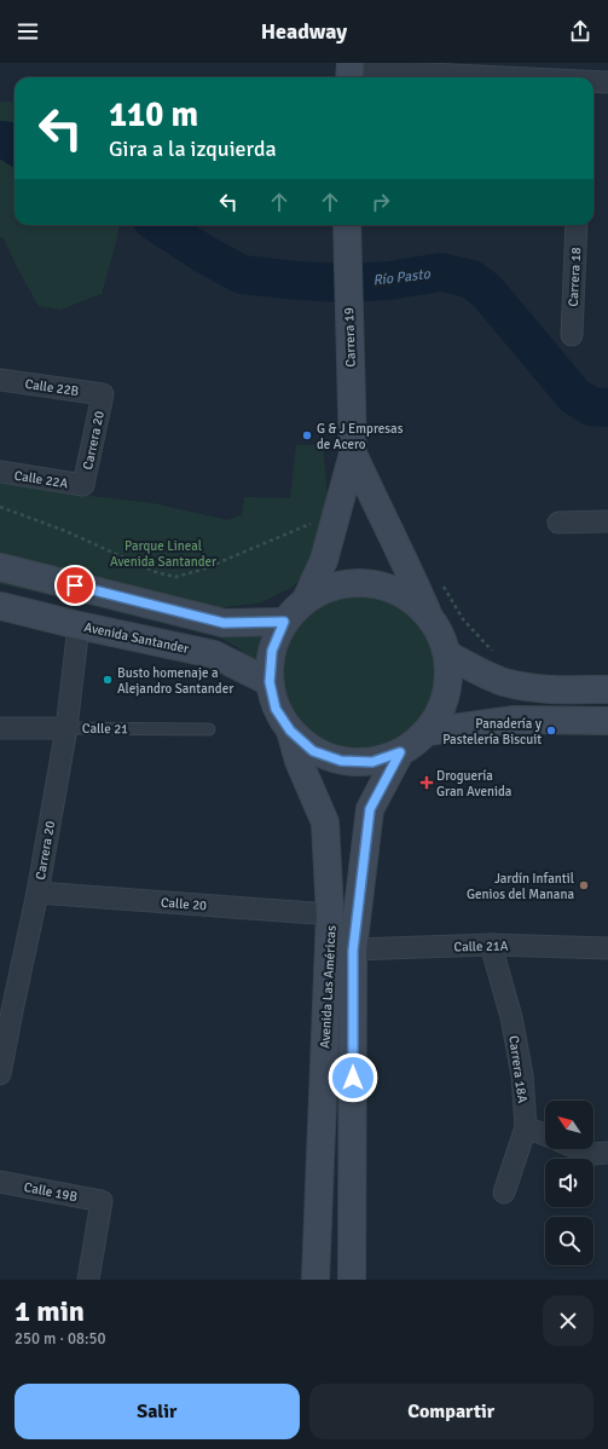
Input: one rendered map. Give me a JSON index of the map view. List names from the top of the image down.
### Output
{
  "streets": {
    "main road": ["Carrera 19", "Avenida Santander", "Avenida Las Américas"],
    "street": [
      "Carrera 18",
      "Calle 22B",
      "Carrera 20",
      "Calle 22A",
      "Calle 21",
      "Calle 20",
      "Calle 21A",
      "Carrera 18A",
      "Calle 19B"
    ]
  },
  "crossings": [
    ["Calle 22B", "Carrera 20"],
    ["Carrera 20", "Calle 22A"],
    ["Carrera 20", "Avenida Santander"],
    ["Carrera 20", "Calle 21"],
    ["Carrera 20", "Calle 20"],
    ["Calle 20", "Avenida Las Américas"],
    ["Calle 21A", "Avenida Las Américas"],
    ["Calle 21A", "Carrera 18A"]
  ],
  "water": ["Río Pasto"],
  "parks": ["Parque Lineal Avenida Santander"],
  "places": {
    "other": [
      "G & J Empresas de Acero",
      "Busto homenaje a Alejandro Santander",
      "Panadería y Pastelería Biscuit",
      "Jardín Infantil Genios del Manana"
    ],
    "health": ["Droguería Gran Avenida"]
  },
  "north": "top left",
  "page": {
    "header": "Headway",
    "turn": ["110 m", "Gira a la izquierda"],
    "heading": ["1 min", "250 m · 08:50"],
    "buttons": ["Salir", "Compartir"]
  }
}
